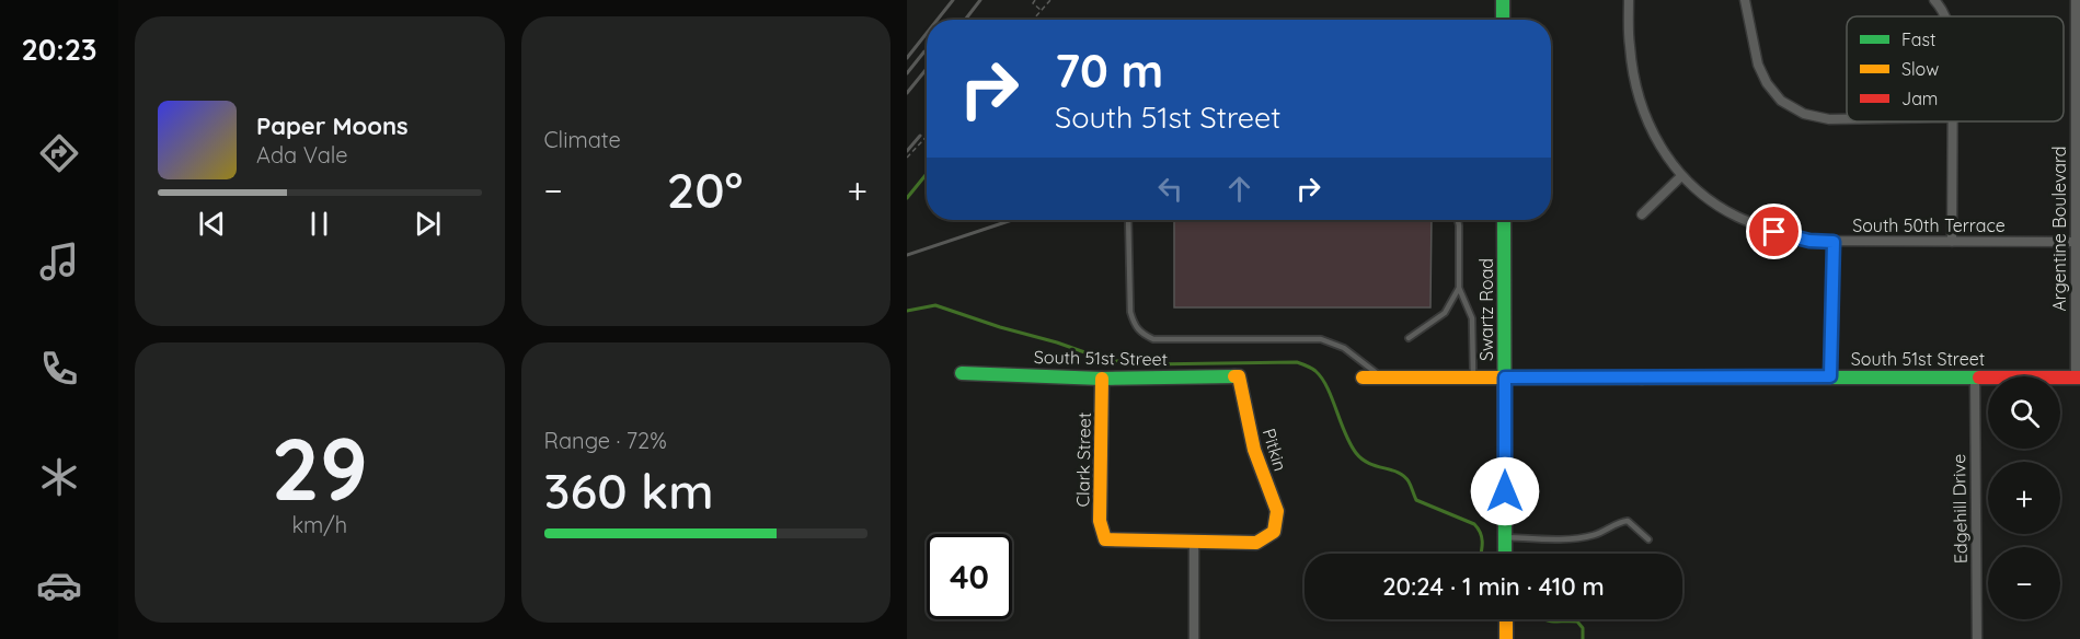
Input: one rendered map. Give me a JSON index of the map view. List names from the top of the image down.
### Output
{
  "streets": {
    "street": [
      "South 50th Terrace",
      "Argentine Boulevard",
      "Swartz Road",
      "South 51st Street",
      "Pitkin",
      "Clark Street",
      "Edgehill Drive"
    ]
  },
  "crossings": [
    ["South 50th Terrace", "Argentine Boulevard"],
    ["Argentine Boulevard", "South 51st Street"],
    ["Swartz Road", "South 51st Street"],
    ["South 51st Street", "Pitkin"],
    ["South 51st Street", "Clark Street"],
    ["South 51st Street", "Edgehill Drive"],
    ["Pitkin", "Clark Street"]
  ],
  "legend": ["Fast", "Slow", "Jam"],
  "page": {
    "tabs": "20:23",
    "tile": [
      "Climate",
      ["29", "km/h"],
      ["Range · 72%", "360 km"]
    ],
    "turn": ["70 m", "South 51st Street"],
    "song": ["Paper Moons", "Ada Vale"],
    "heat": ["−", "20°", "+"],
    "map_buttons": ["+", "−"],
    "limit": "40",
    "trip": "20:24 · 1 min · 410 m"
  }
}
